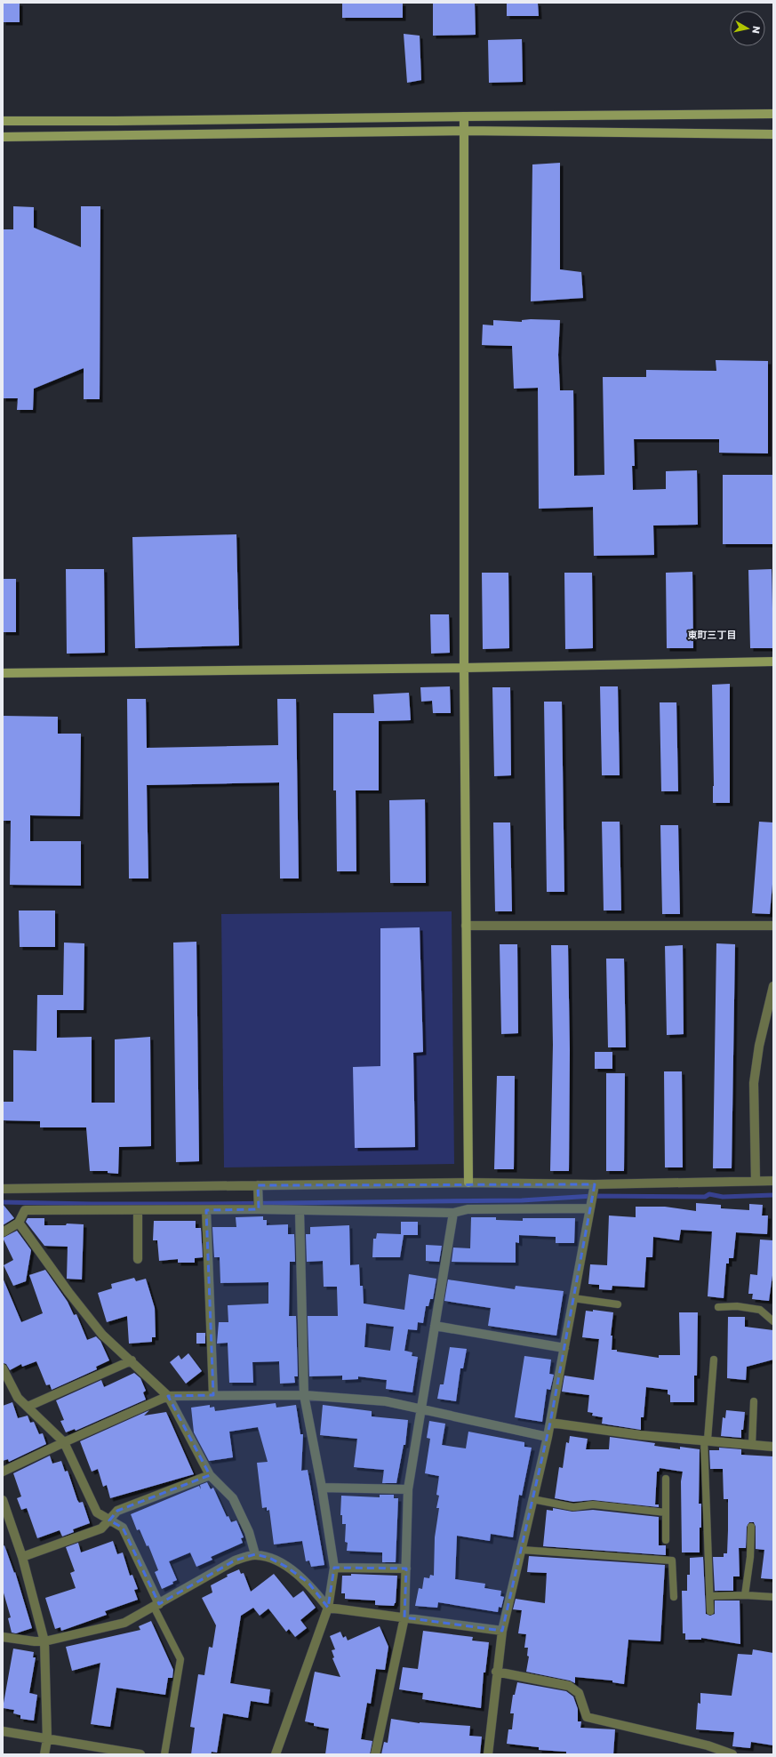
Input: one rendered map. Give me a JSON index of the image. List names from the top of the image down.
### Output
{
  "districts": ["東町三丁目"],
  "north": "right"
}
